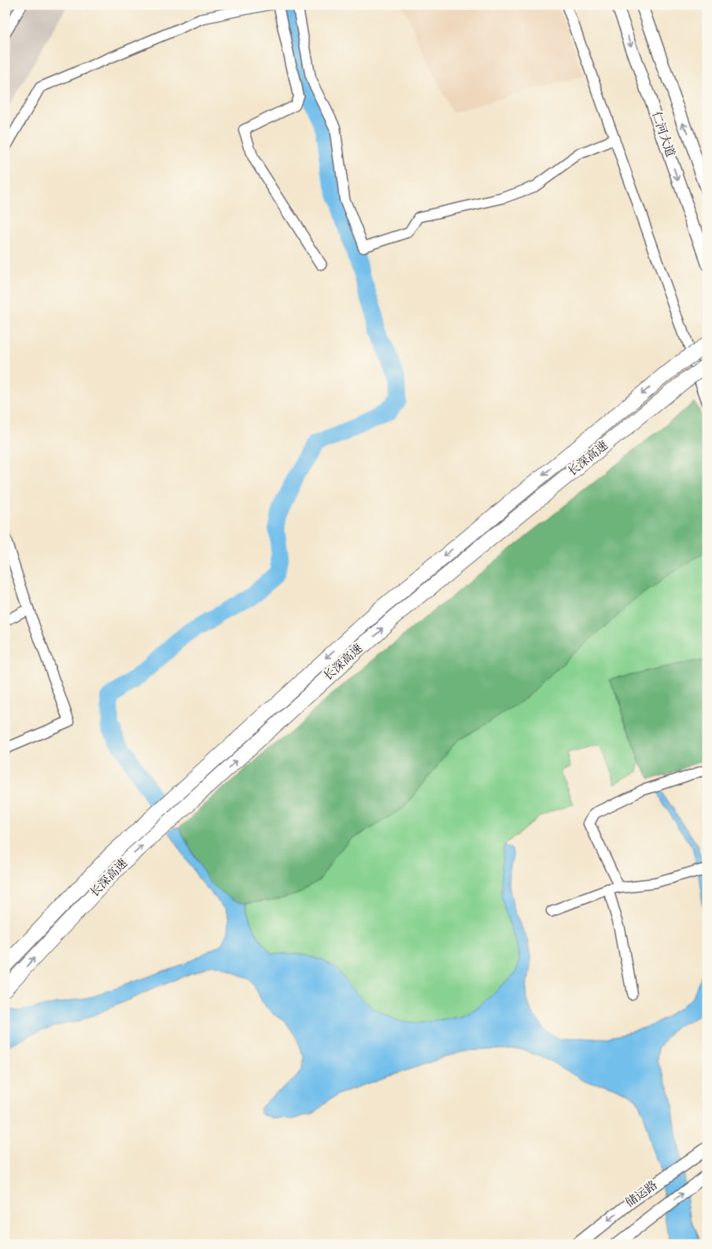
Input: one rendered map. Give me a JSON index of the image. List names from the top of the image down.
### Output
{
  "streets": {
    "highway": ["长深高速"],
    "main road": ["仁河大道", "储运路"]
  }
}
